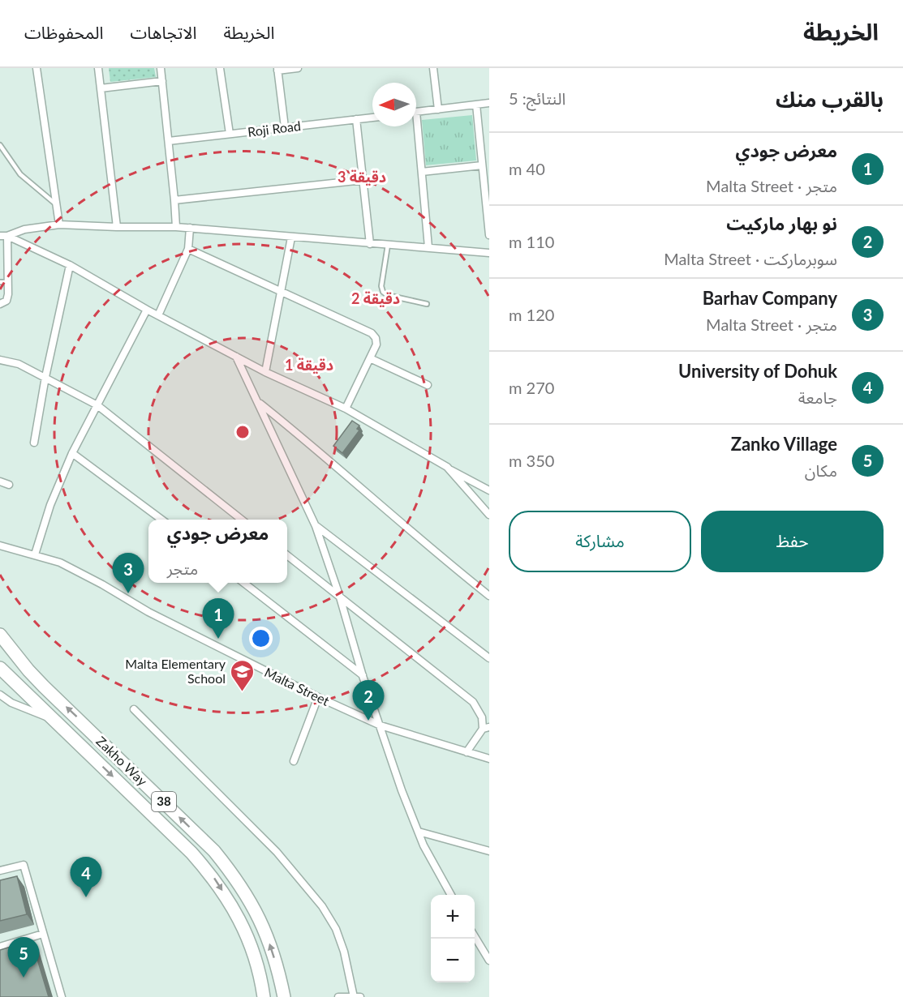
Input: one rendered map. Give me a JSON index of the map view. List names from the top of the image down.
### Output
{
  "streets": {
    "highway": ["Zakho Way", "38"],
    "street": ["Roji Road", "Malta Street"]
  },
  "places": {
    "school or university": ["Malta Elementary School"]
  },
  "north": "left",
  "page": {
    "header": "الخريطة",
    "nav": ["الخريطة", "الاتجاهات", "المحفوظات"],
    "heading": ["بالقرب منك", "النتائج: 5"],
    "list": [
      {
        "mark": "1",
        "name": "معرض جودي",
        "note": "متجر · Malta Street",
        "value": "40 m"
      },
      {
        "mark": "2",
        "name": "نو بهار ماركيت",
        "note": "سوبرماركت · Malta Street",
        "value": "110 m"
      },
      {
        "mark": "3",
        "name": "Barhav Company",
        "note": "متجر · Malta Street",
        "value": "120 m"
      },
      {
        "mark": "4",
        "name": "University of Dohuk",
        "note": "جامعة",
        "value": "270 m"
      },
      {
        "mark": "5",
        "name": "Zanko Village",
        "note": "مكان",
        "value": "350 m"
      }
    ],
    "buttons": ["حفظ", "مشاركة"],
    "popup": ["معرض جودي", "متجر"],
    "pins": [
      "3",
      "1",
      "2",
      "4",
      "5"
    ],
    "map_buttons": ["+", "−"]
  },
  "rings": ["3 دقيقة", "2 دقيقة", "1 دقيقة"]
}
